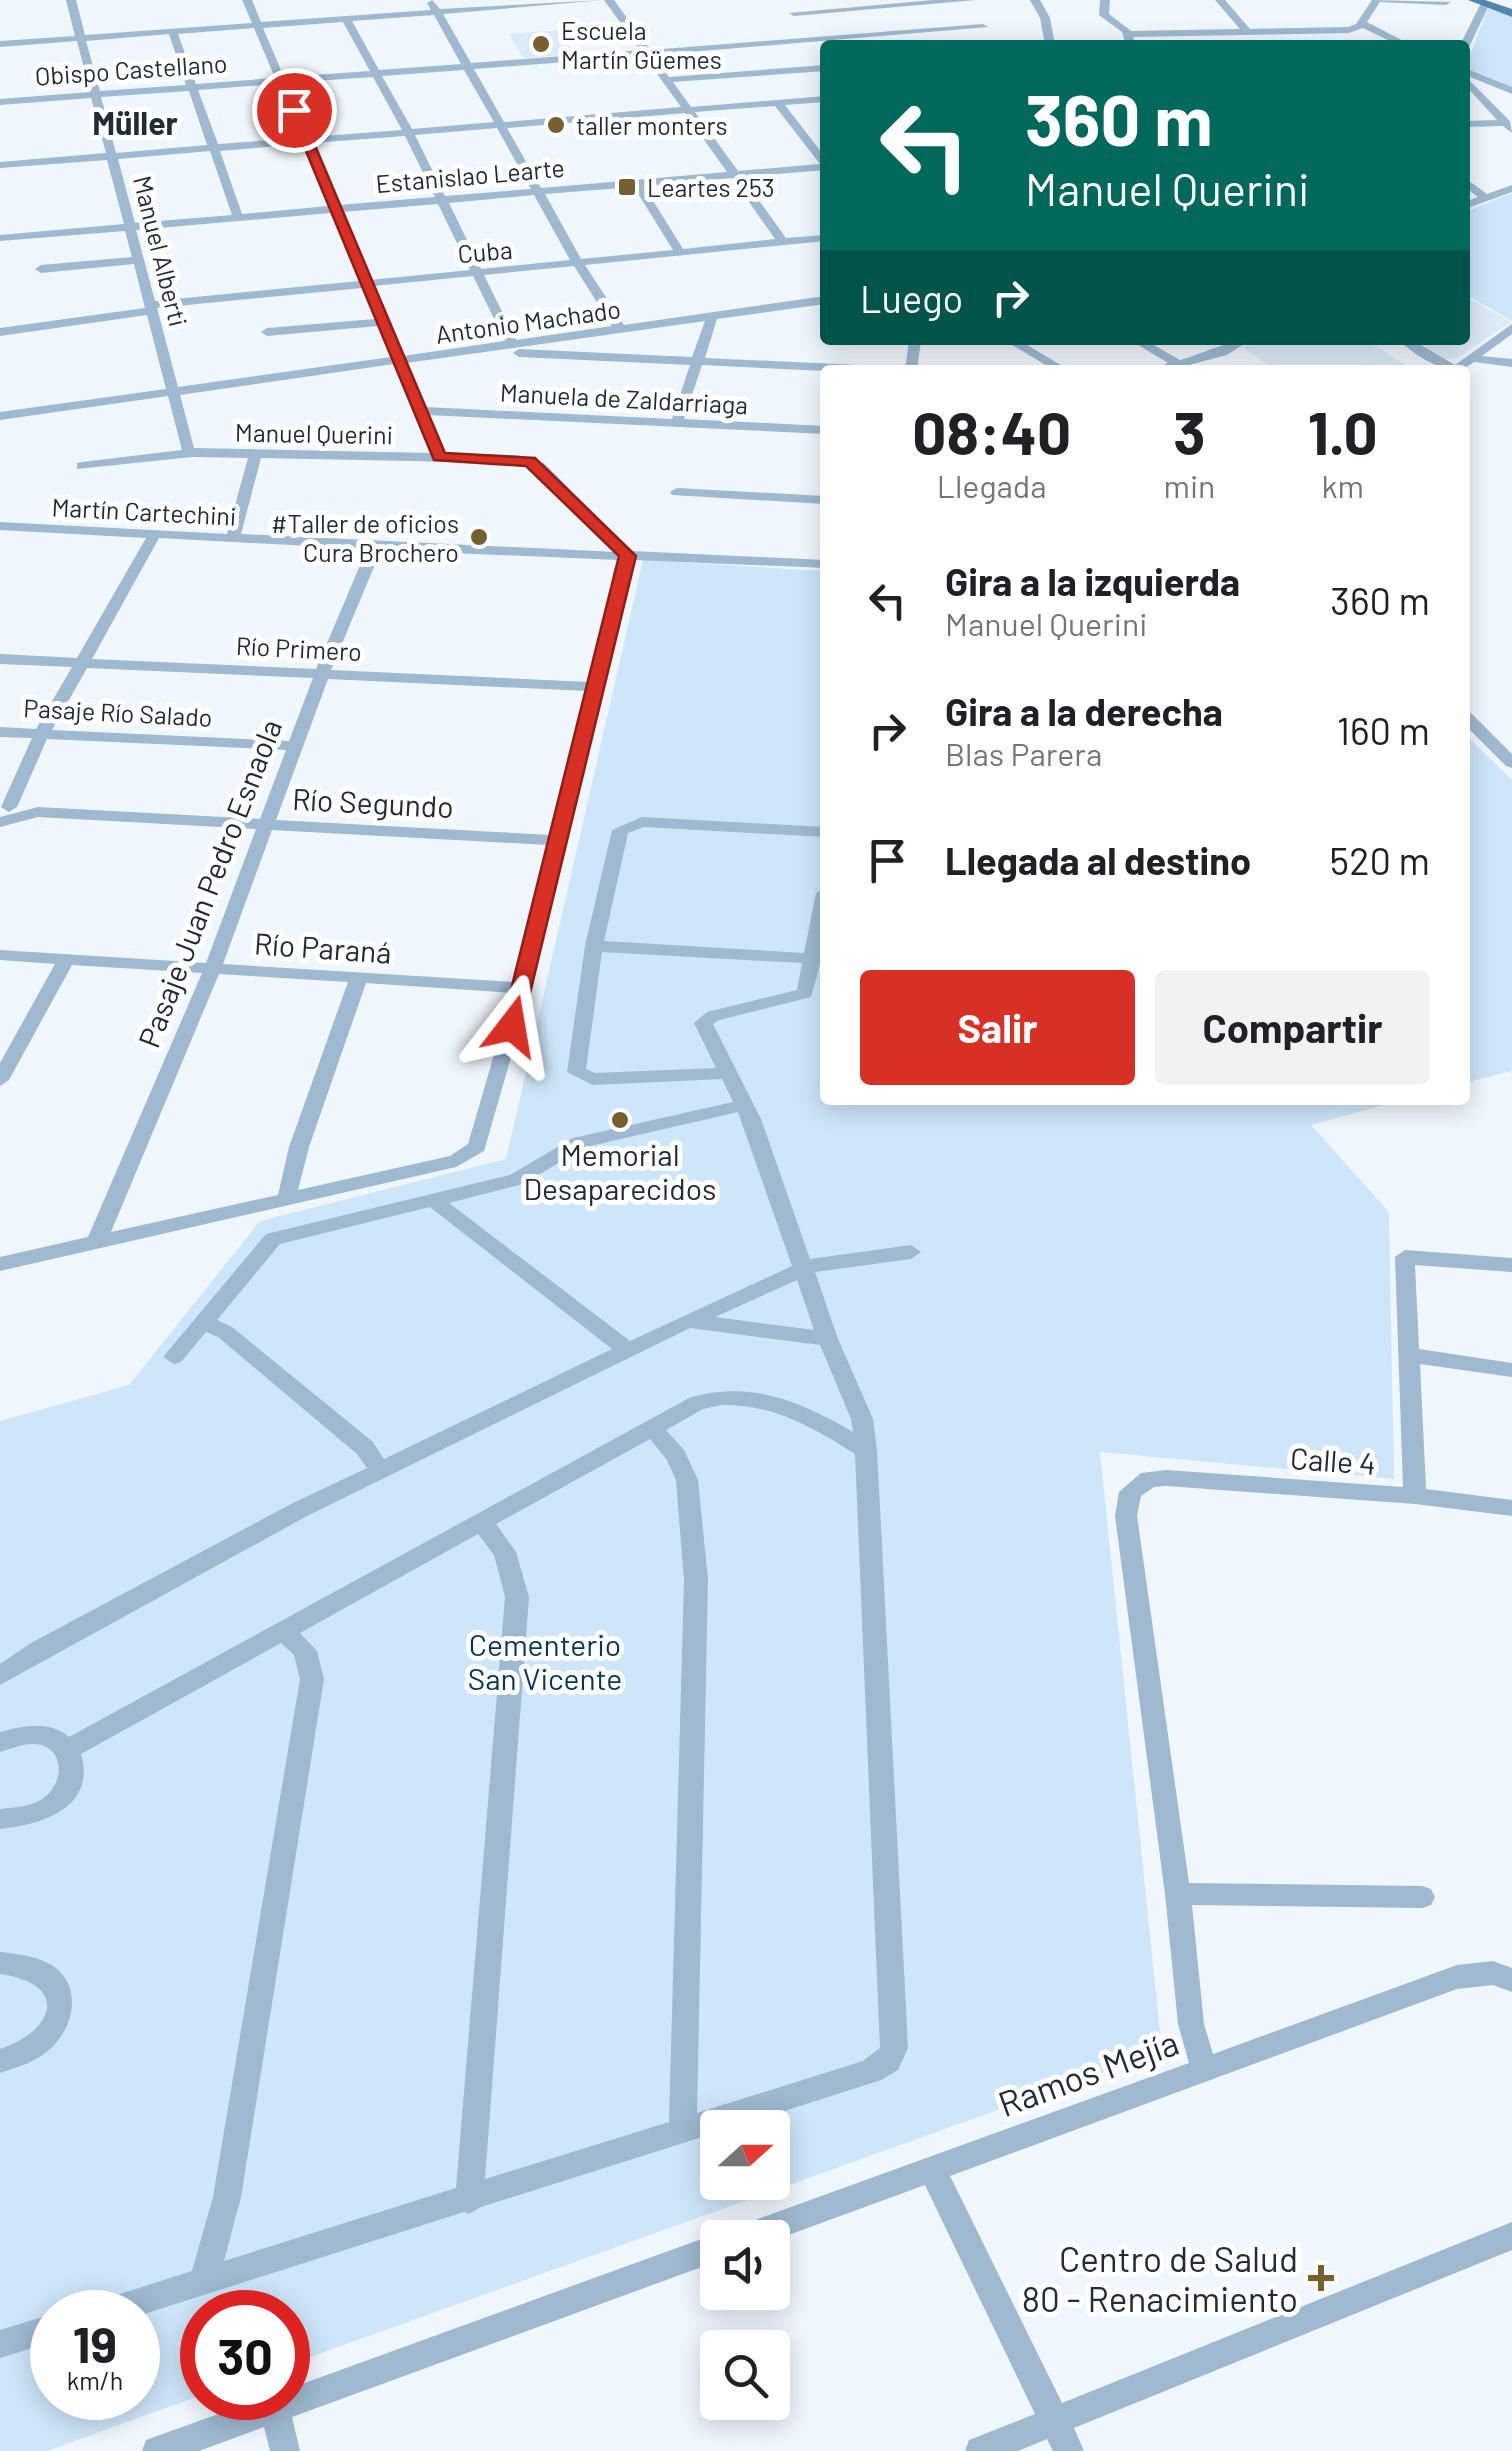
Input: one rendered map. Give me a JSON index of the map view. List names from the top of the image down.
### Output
{
  "streets": {
    "street": [
      "Obispo Castellano",
      "Estanislao Learte",
      "Manuel Alberti",
      "Cuba",
      "Antonio Machado",
      "Manuela de Zaldarriaga",
      "Manuel Querini",
      "Martín Cartechini",
      "Río Primero",
      "Pasaje Río Salado",
      "Río Segundo",
      "Pasaje Juan Pedro Esnaola",
      "Río Paraná",
      "Calle 4",
      "Ramos Mejía"
    ]
  },
  "crossings": [
    ["Obispo Castellano", "Manuel Alberti"],
    ["Estanislao Learte", "Manuel Alberti"],
    ["Manuel Alberti", "Cuba"],
    ["Manuel Alberti", "Antonio Machado"],
    ["Manuel Alberti", "Manuel Querini"],
    ["Manuel Querini", "Martín Cartechini"],
    ["Martín Cartechini", "Pasaje Juan Pedro Esnaola"],
    ["Río Primero", "Pasaje Juan Pedro Esnaola"],
    ["Pasaje Río Salado", "Pasaje Juan Pedro Esnaola"],
    ["Río Segundo", "Pasaje Juan Pedro Esnaola"],
    ["Pasaje Juan Pedro Esnaola", "Río Paraná"]
  ],
  "districts": ["Müller"],
  "parks": ["Cementerio San Vicente"],
  "places": {
    "other": [
      "Escuela Martín Güemes",
      "taller monters",
      "#Taller de oficios Cura Brochero",
      "Memorial Desaparecidos"
    ],
    "transit": ["Leartes 253"],
    "health": ["Centro de Salud 80 - Renacimiento"]
  },
  "north": "right",
  "page": {
    "turn": ["360 m", "Manuel Querini"],
    "then": "Luego",
    "eta": [
      "08:40",
      "Llegada",
      "3",
      "min",
      "1.0",
      "km"
    ],
    "list": [
      {
        "name": "Gira a la izquierda",
        "note": "Manuel Querini",
        "value": "360 m"
      },
      {
        "name": "Gira a la derecha",
        "note": "Blas Parera",
        "value": "160 m"
      },
      {
        "name": "Llegada al destino",
        "value": "520 m"
      }
    ],
    "buttons": ["Salir", "Compartir"],
    "speed": "19 km/h",
    "limit": "30"
  }
}
